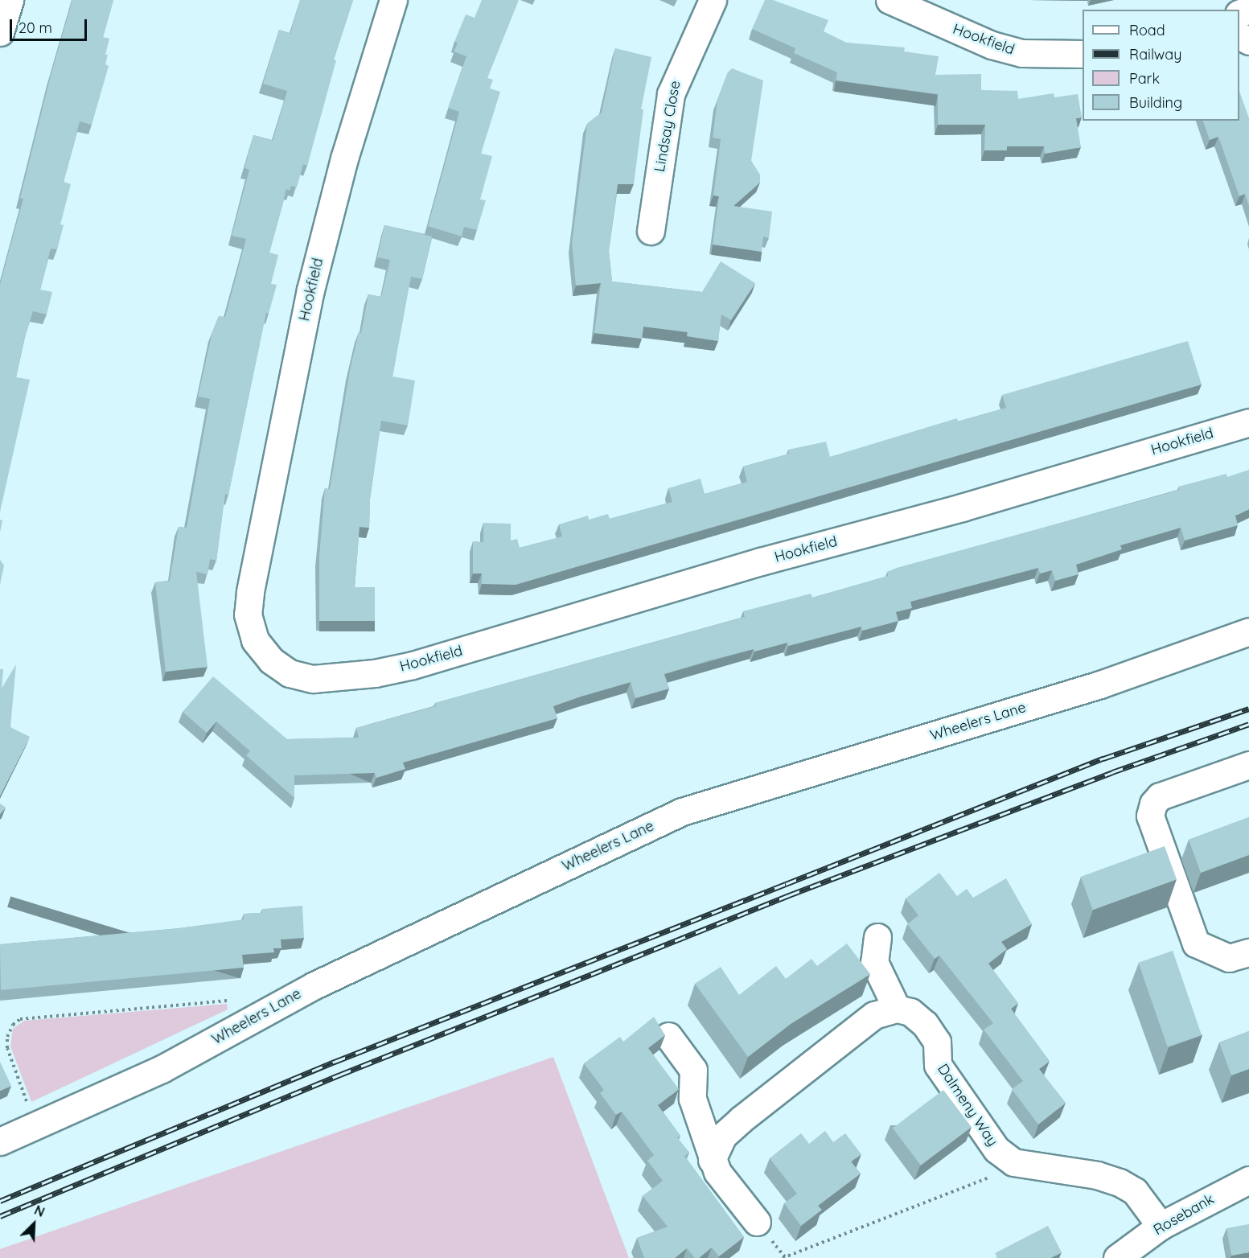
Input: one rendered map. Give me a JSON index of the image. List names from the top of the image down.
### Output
{
  "streets": {
    "street": [
      "Hookfield",
      "Lindsay Close",
      "Wheelers Lane",
      "Dalmeny Way",
      "Rosebank"
    ]
  },
  "legend": [
    "Road",
    "Railway",
    "Park",
    "Building"
  ],
  "scale_bar": "20 m",
  "north": "top right"
}
